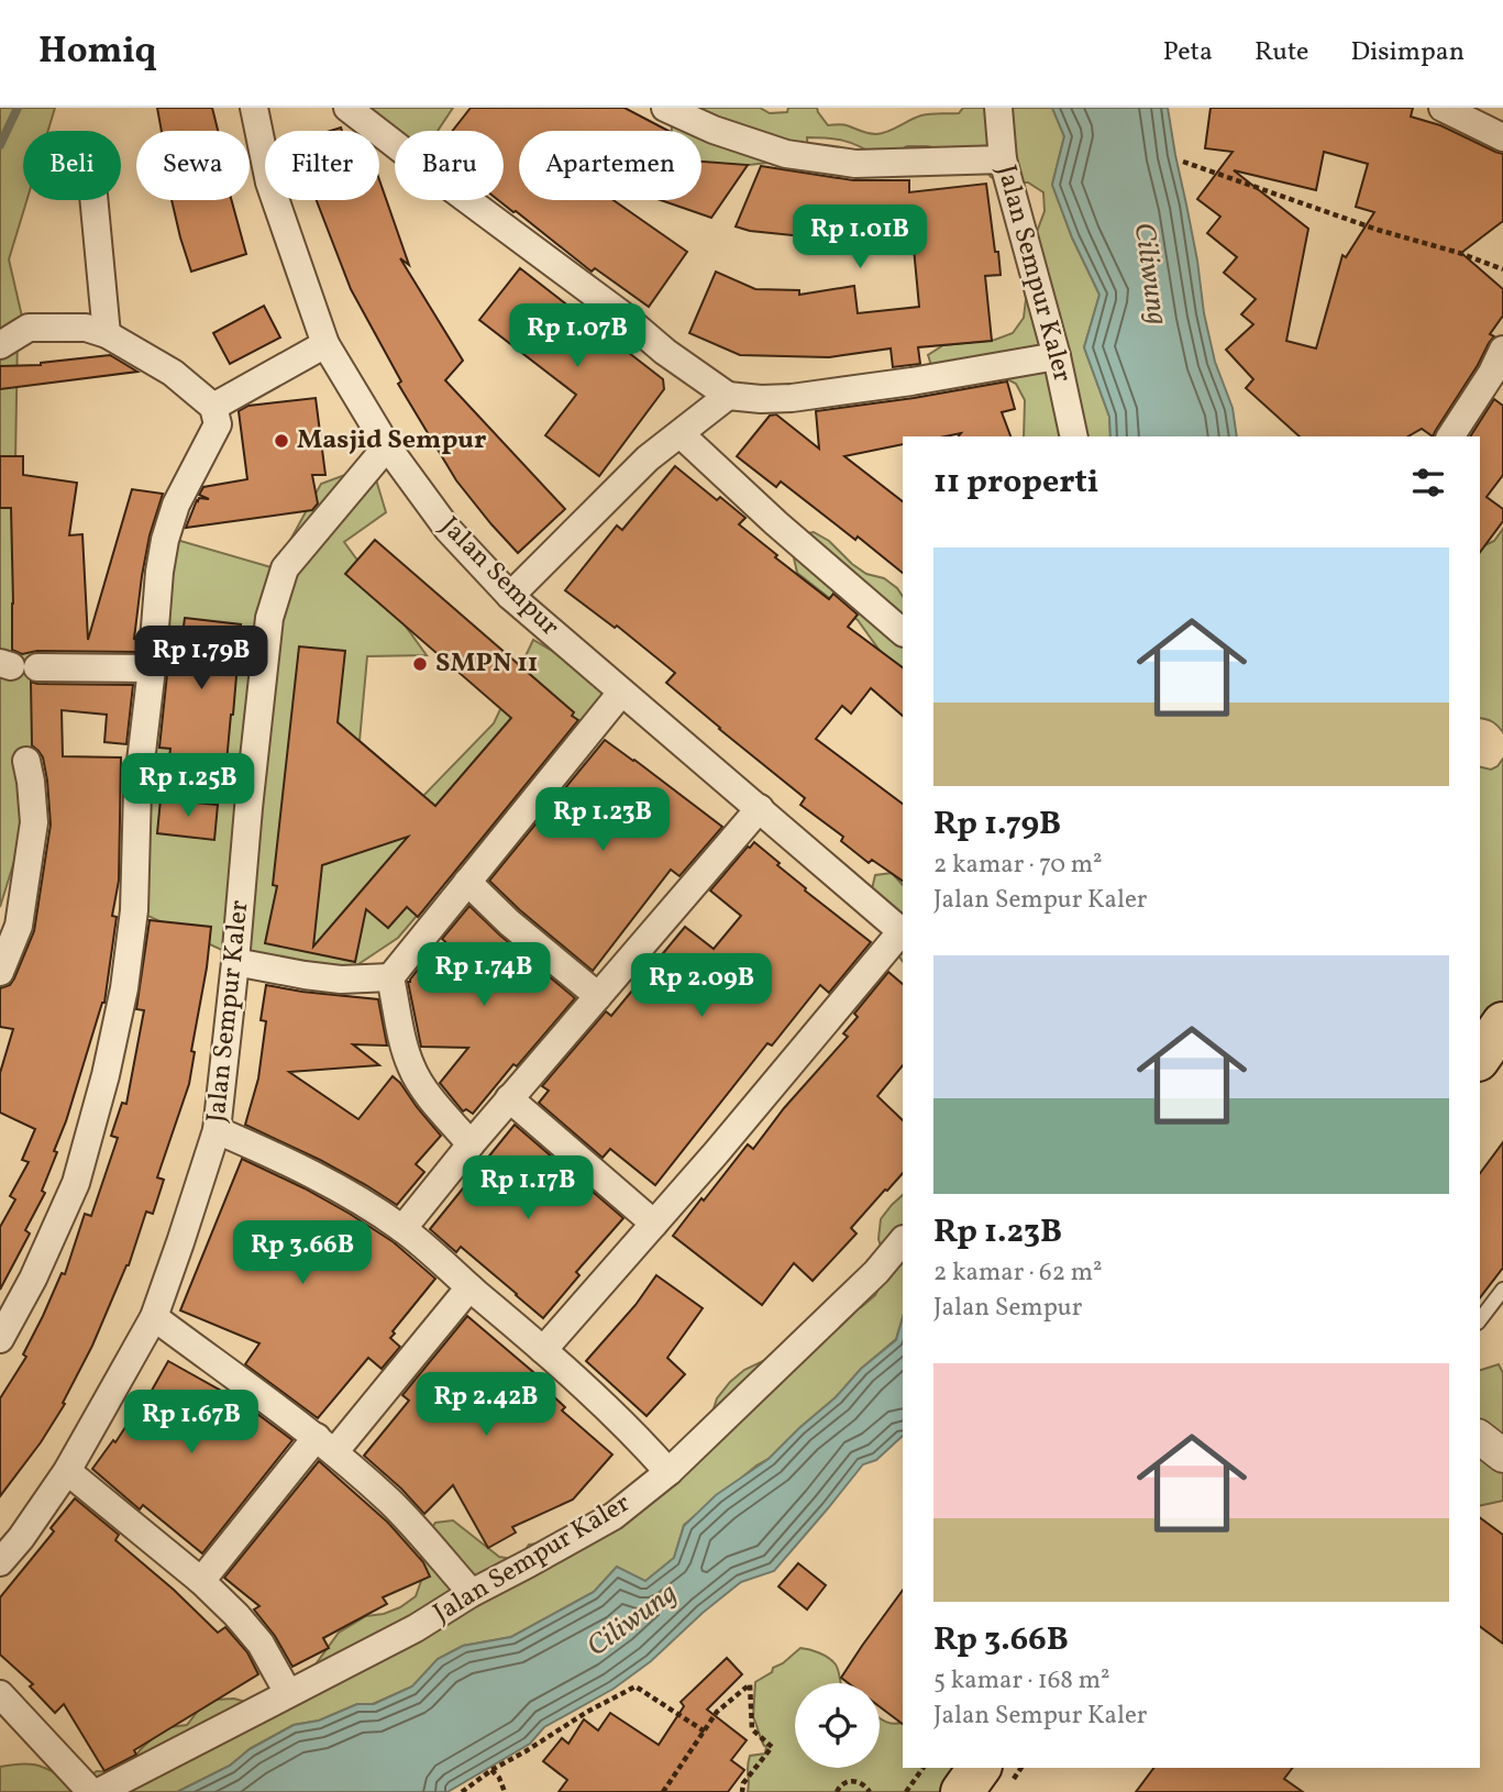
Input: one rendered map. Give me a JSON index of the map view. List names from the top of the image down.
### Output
{
  "streets": {
    "street": ["Jalan Sempur Kaler", "Jalan Sempur"]
  },
  "crossings": [
    ["Jalan Sempur Kaler", "Jalan Sempur"]
  ],
  "water": ["Ciliwung"],
  "places": ["Masjid Sempur", "SMPN 11"],
  "page": {
    "header": "Homiq",
    "nav": ["Peta", "Rute", "Disimpan"],
    "chip": [
      "Beli",
      "Sewa",
      "Filter",
      "Baru",
      "Apartemen"
    ],
    "price": [
      "Rp 1.01B",
      "Rp 1.07B",
      "Rp 1.79B",
      "Rp 1.25B",
      "Rp 1.23B",
      "Rp 1.74B",
      "Rp 2.09B",
      "Rp 1.17B",
      "Rp 3.66B",
      "Rp 2.42B",
      "Rp 1.67B"
    ],
    "heading": "11 properti",
    "list": [
      {
        "name": "Rp 1.79B",
        "note": "2 kamar · 70 m² · Jalan Sempur Kaler"
      },
      {
        "name": "Rp 1.23B",
        "note": "2 kamar · 62 m² · Jalan Sempur"
      },
      {
        "name": "Rp 3.66B",
        "note": "5 kamar · 168 m² · Jalan Sempur Kaler"
      }
    ]
  }
}
